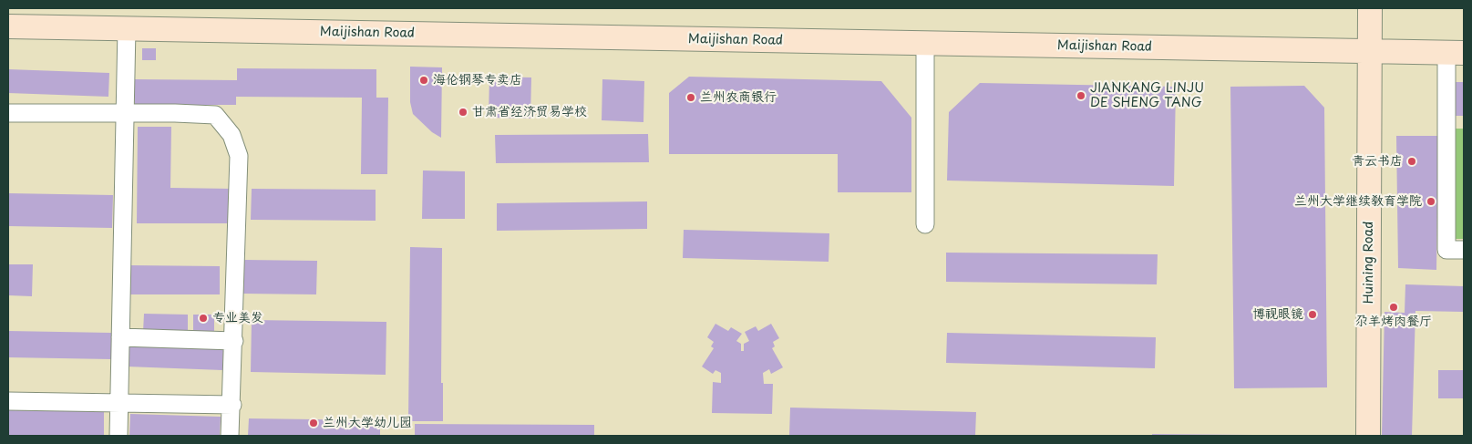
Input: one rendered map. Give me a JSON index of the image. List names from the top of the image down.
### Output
{
  "streets": {
    "street": ["Maijishan Road", "Huining Road"]
  },
  "crossings": [
    ["Maijishan Road", "Huining Road"]
  ],
  "places": [
    "海伦钢琴专卖店",
    "JIANKANG LINJU DE SHENG TANG",
    "兰州农商银行",
    "甘肃省经济贸易学校",
    "青云书店",
    "兰州大学继续教育学院",
    "尕羊烤肉餐厅",
    "博视眼镜",
    "专业美发",
    "兰州大学幼儿园"
  ]
}
